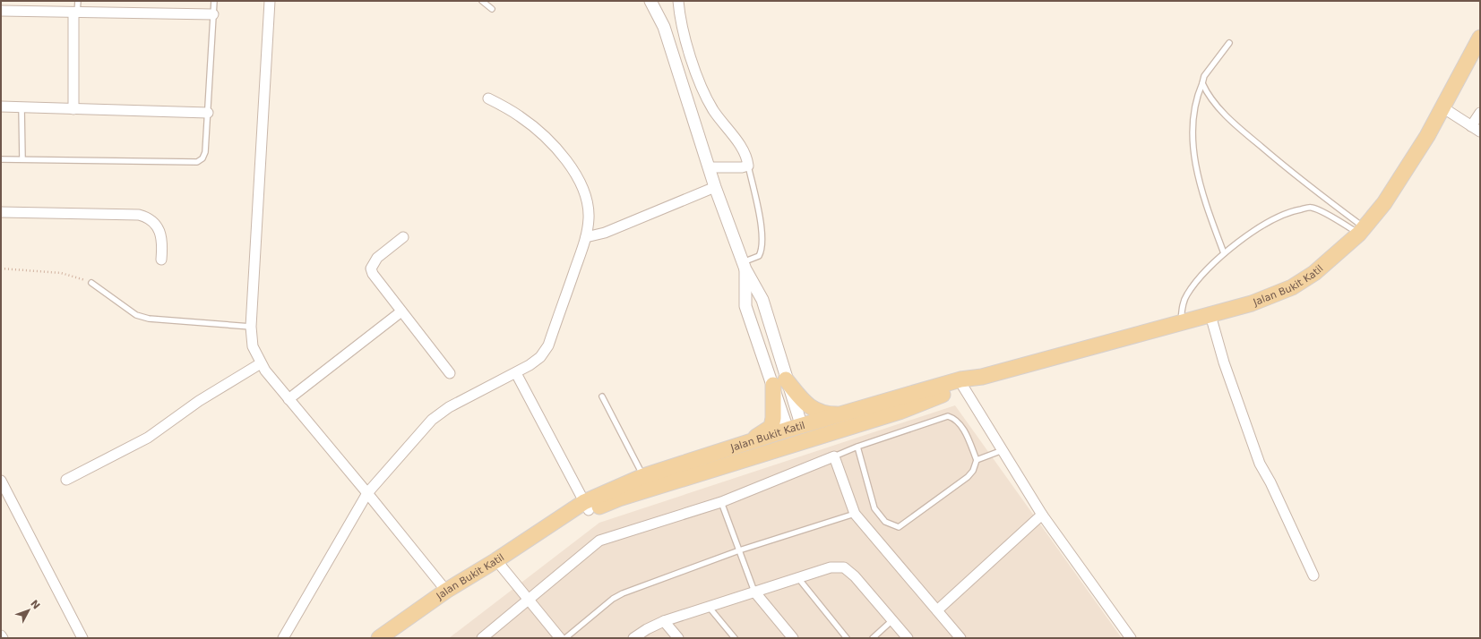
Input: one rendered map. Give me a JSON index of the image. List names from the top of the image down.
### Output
{
  "streets": {
    "main road": ["Jalan Bukit Katil"]
  },
  "north": "top right"
}
